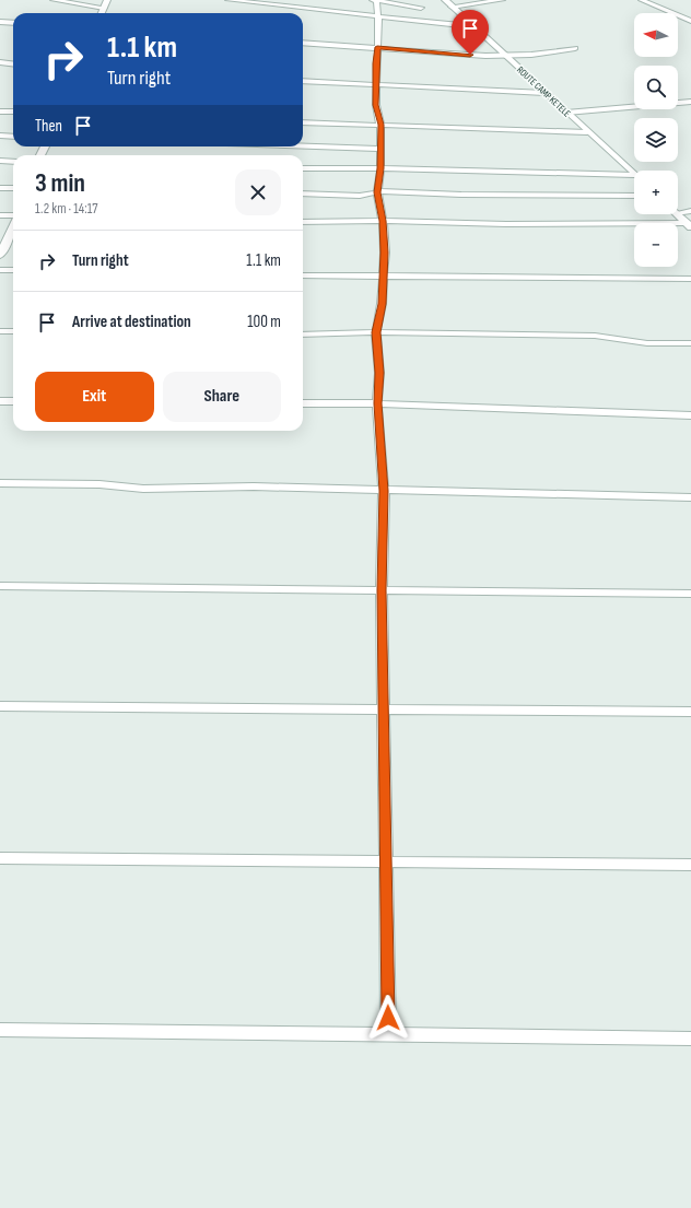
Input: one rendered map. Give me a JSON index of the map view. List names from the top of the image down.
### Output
{
  "streets": {
    "street": ["ROUTE CAMP KETELE"]
  },
  "north": "left",
  "page": {
    "map_buttons": ["+", "−"],
    "turn": ["1.1 km", "Turn right"],
    "then": "Then",
    "heading": ["3 min", "1.2 km · 14:17"],
    "list": [
      {
        "name": "Turn right",
        "value": "1.1 km"
      },
      {
        "name": "Arrive at destination",
        "value": "100 m"
      }
    ],
    "buttons": ["Exit", "Share"]
  }
}
